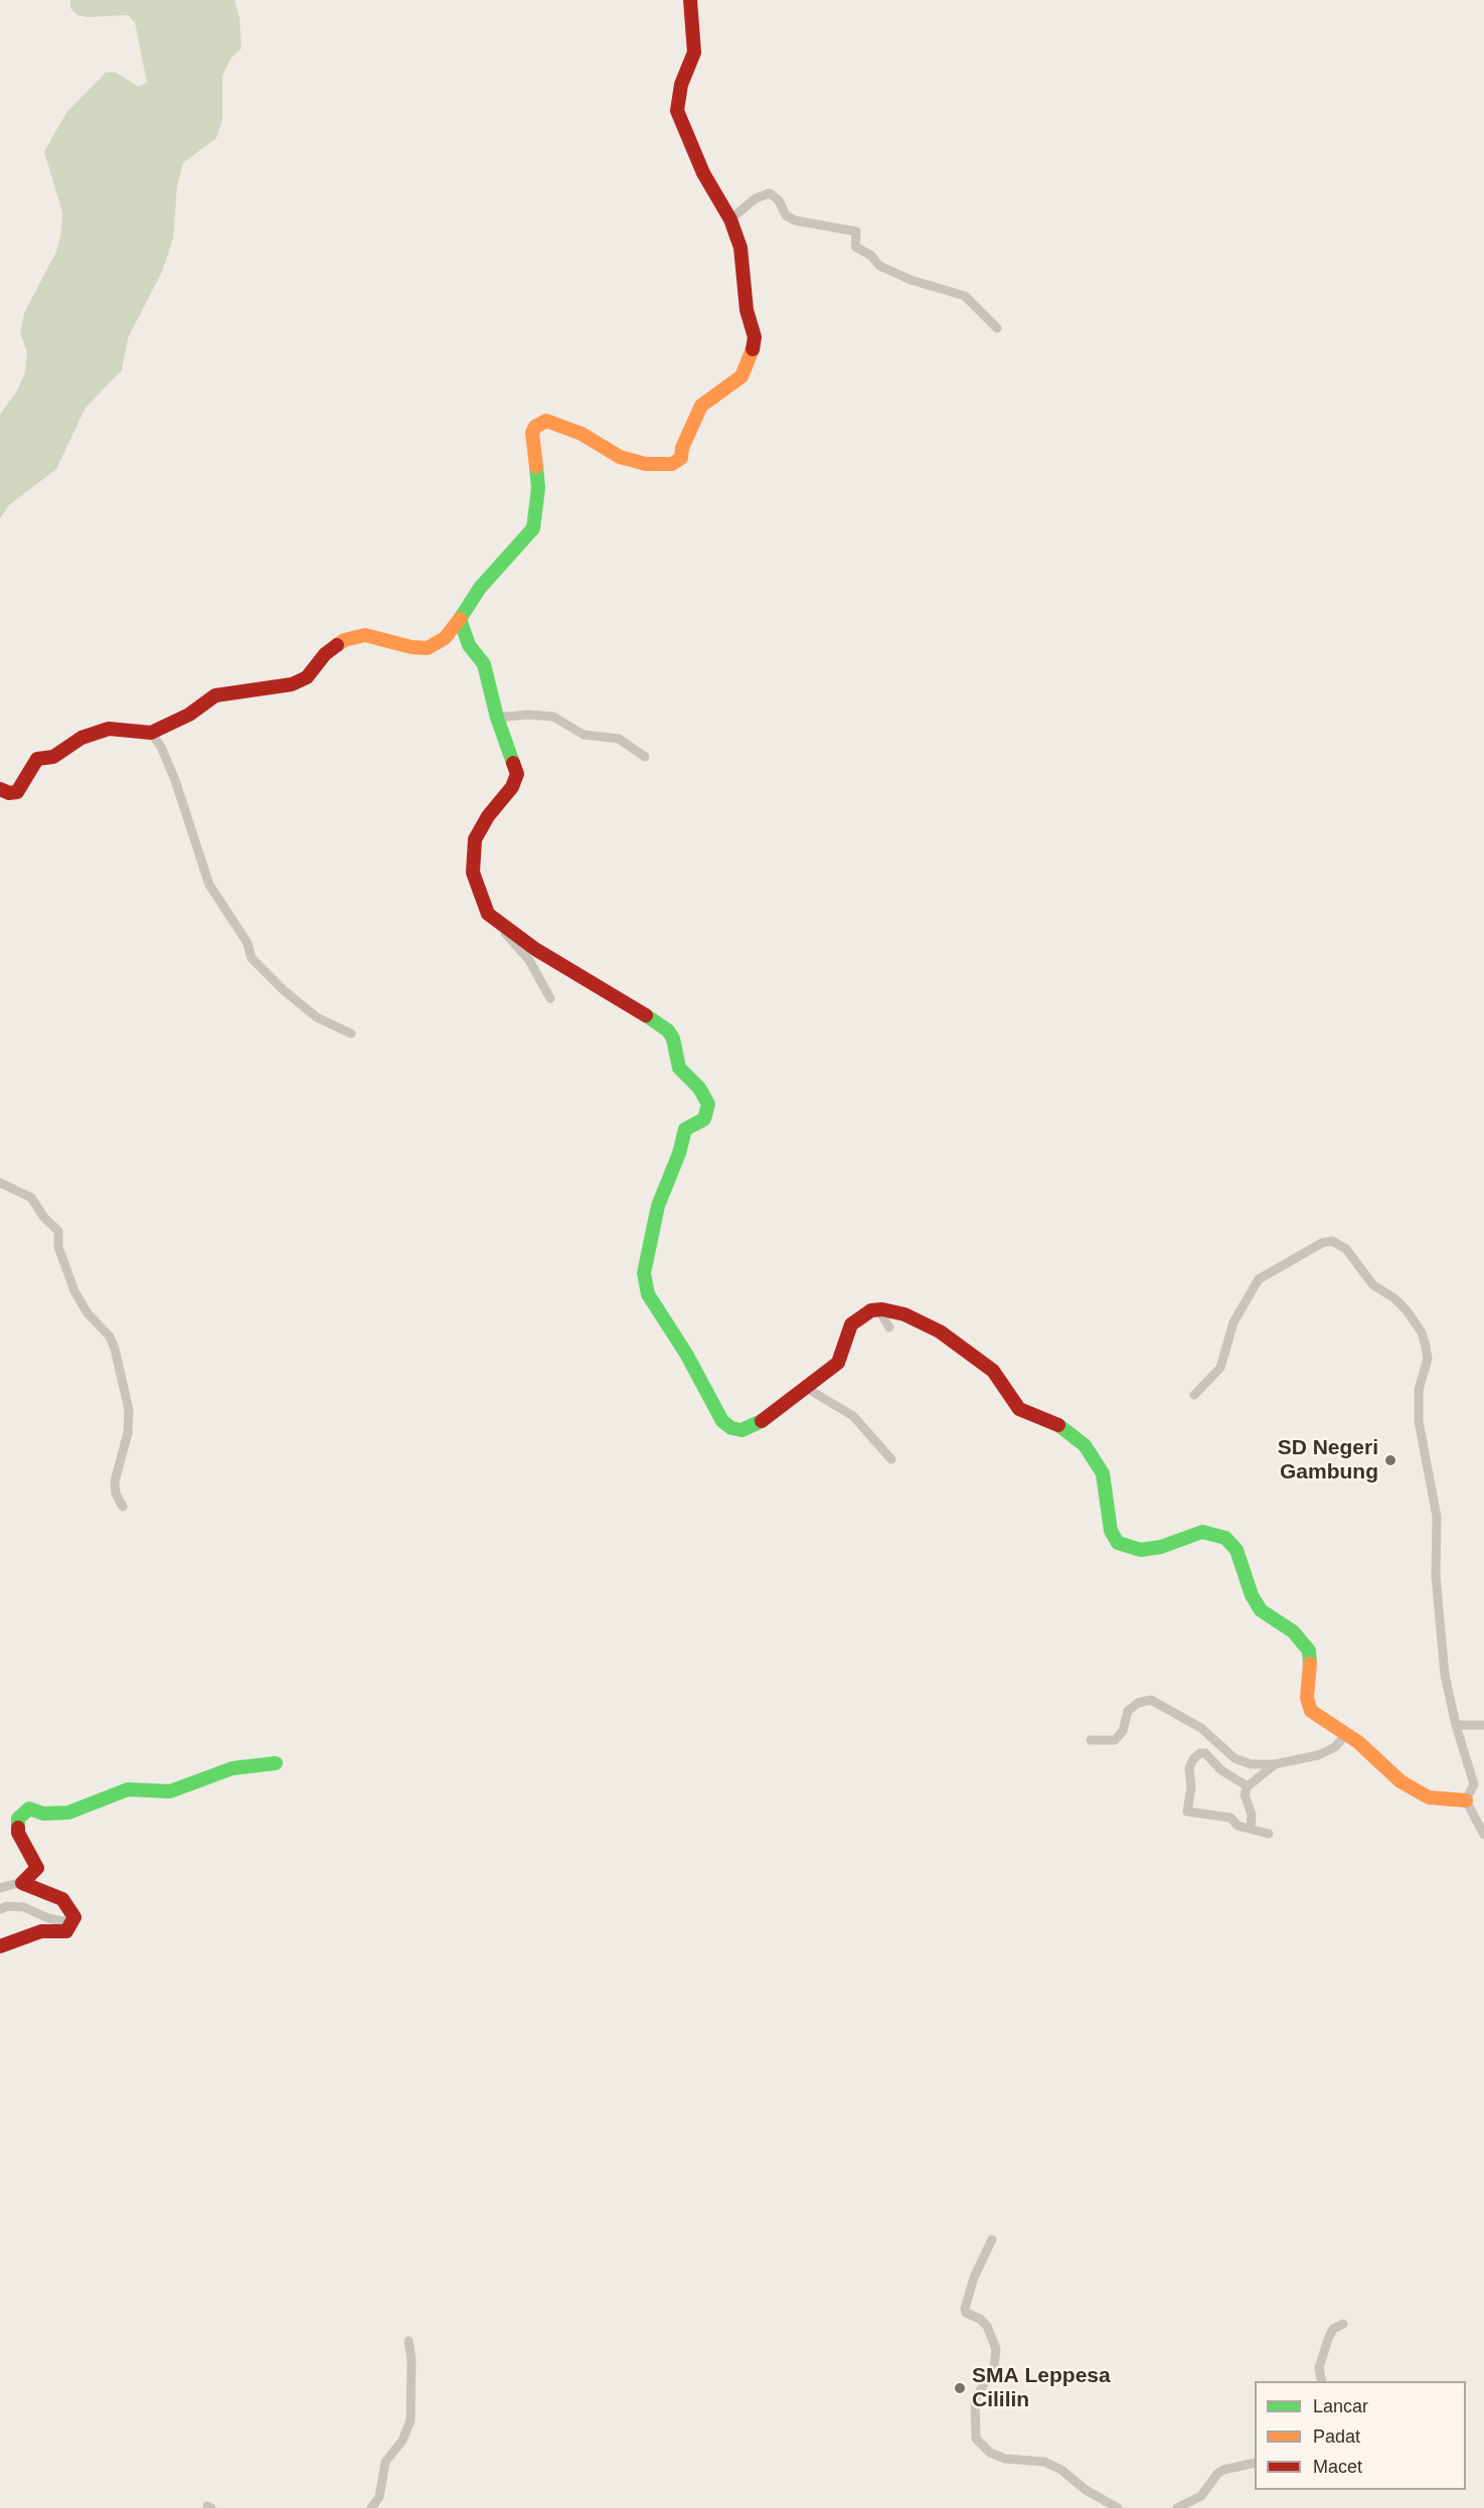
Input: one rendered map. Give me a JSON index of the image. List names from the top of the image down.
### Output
{
  "places": ["SD Negeri Gambung", "SMA Leppesa Cililin"],
  "legend": ["Lancar", "Padat", "Macet"]
}
